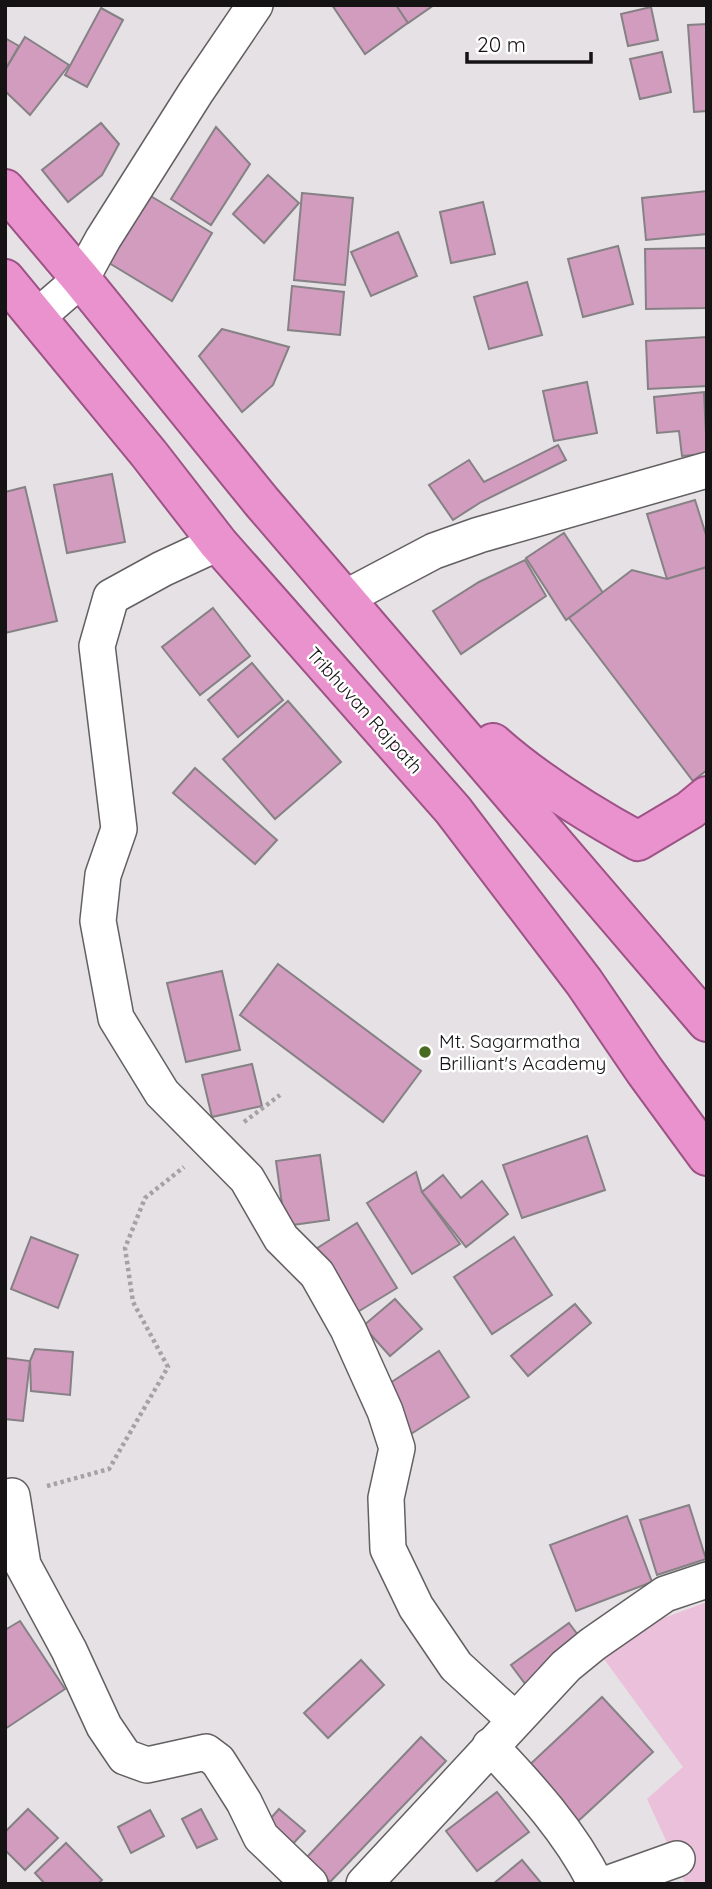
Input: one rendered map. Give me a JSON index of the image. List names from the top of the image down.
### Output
{
  "streets": {
    "highway": ["Tribhuvan Rajpath"]
  },
  "places": ["Mt. Sagarmatha Brilliant's Academy"],
  "scale_bar": "20 m"
}
